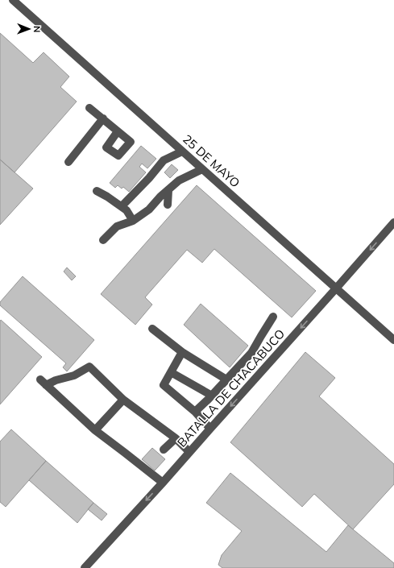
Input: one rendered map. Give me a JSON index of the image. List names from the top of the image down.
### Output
{
  "streets": {
    "street": ["25 DE MAYO", "BATALLA DE CHACABUCO"]
  },
  "crossings": [
    ["25 DE MAYO", "BATALLA DE CHACABUCO"]
  ],
  "north": "right"
}
